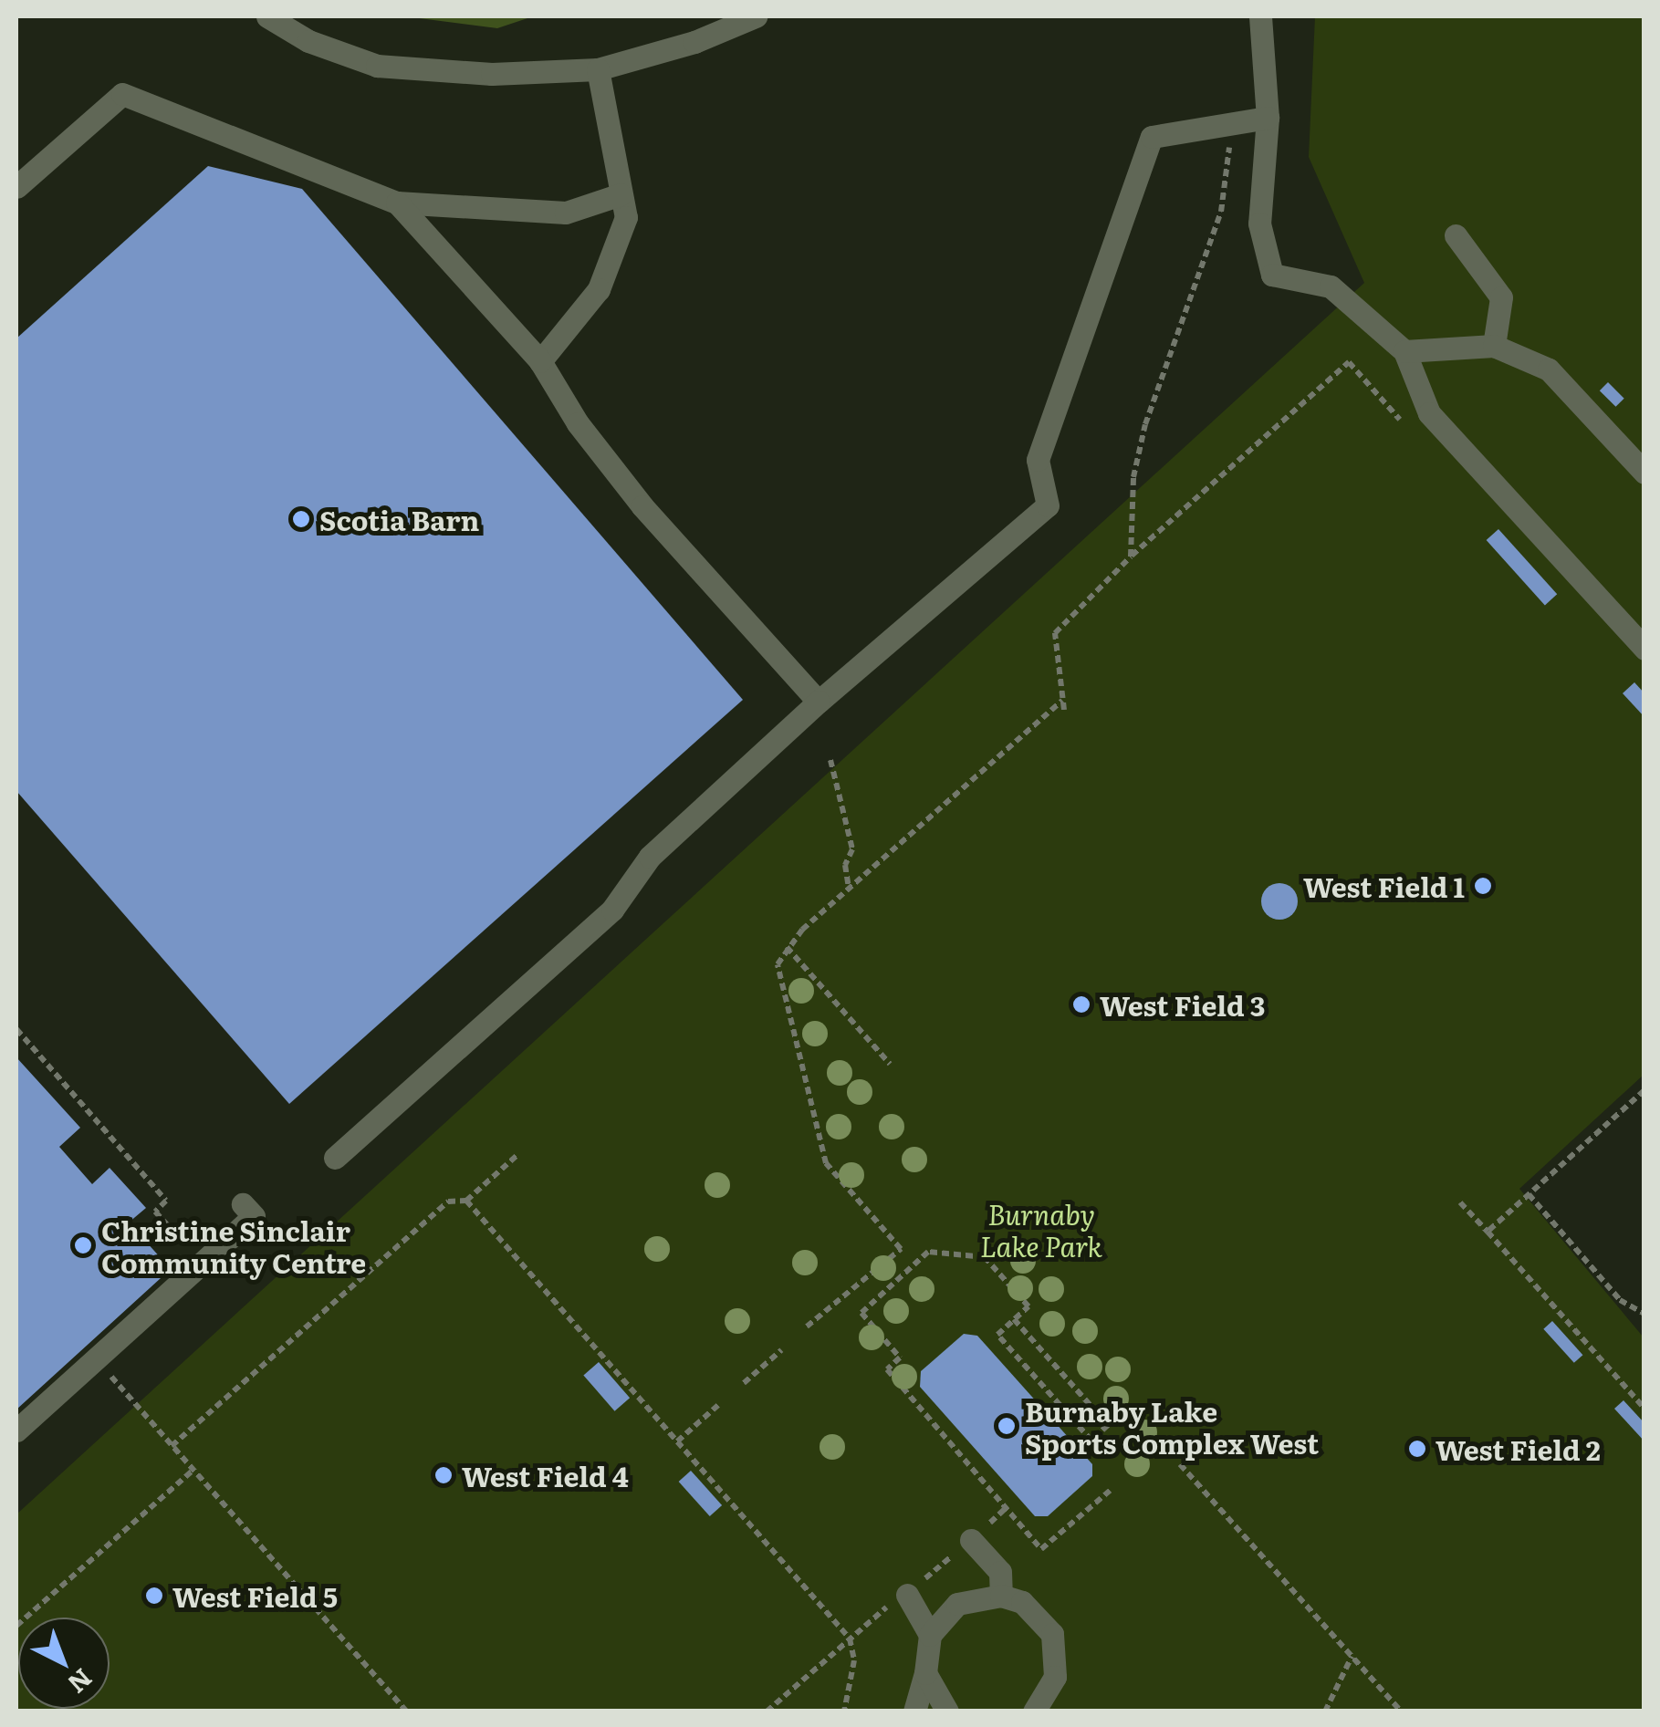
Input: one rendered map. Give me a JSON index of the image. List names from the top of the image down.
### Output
{
  "parks": ["Burnaby Lake Park"],
  "places": [
    "Scotia Barn",
    "West Field 1",
    "West Field 3",
    "Christine Sinclair Community Centre",
    "Burnaby Lake Sports Complex West",
    "West Field 2",
    "West Field 4",
    "West Field 5"
  ],
  "north": "bottom right"
}
